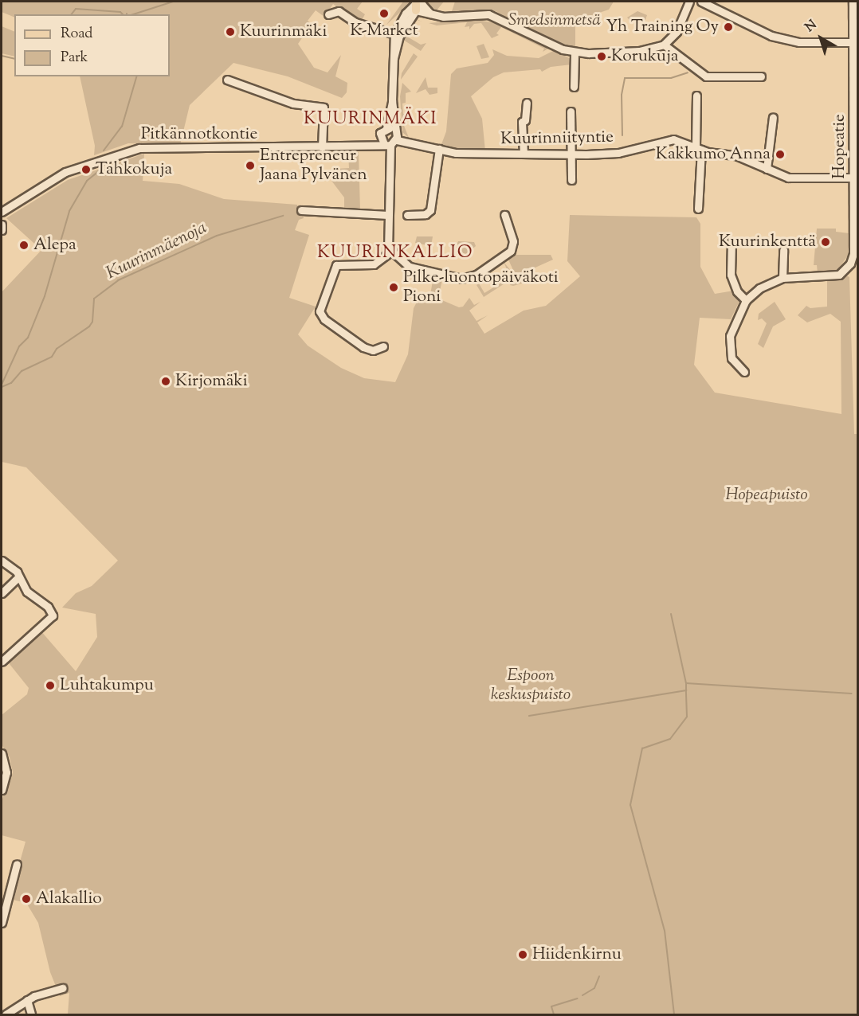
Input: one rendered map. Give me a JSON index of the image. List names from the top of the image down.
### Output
{
  "streets": {
    "street": ["Pitkännotkontie", "Kuurinniityntie", "Hopeatie"]
  },
  "crossings": [
    ["Pitkännotkontie", "Kuurinniityntie"],
    ["Kuurinniityntie", "Hopeatie"]
  ],
  "districts": ["KUURINMÄKI", "KUURINKALLIO"],
  "water": ["Kuurinmäenoja"],
  "parks": ["Smedsinmetsä", "Hopeapuisto", "Espoon keskuspuisto"],
  "places": [
    "K-Market",
    "Yh Training Oy",
    "Kuurinmäki",
    "Korukuja",
    "Kakkumo Anna",
    "Entrepreneur Jaana Pylvänen",
    "Tahkokuja",
    "Kuurinkenttä",
    "Alepa",
    "Pilke-luontopäiväkoti Pioni",
    "Kirjomäki",
    "Luhtakumpu",
    "Alakallio",
    "Hiidenkirnu"
  ],
  "legend": ["Road", "Park"],
  "north": "top left"
}
